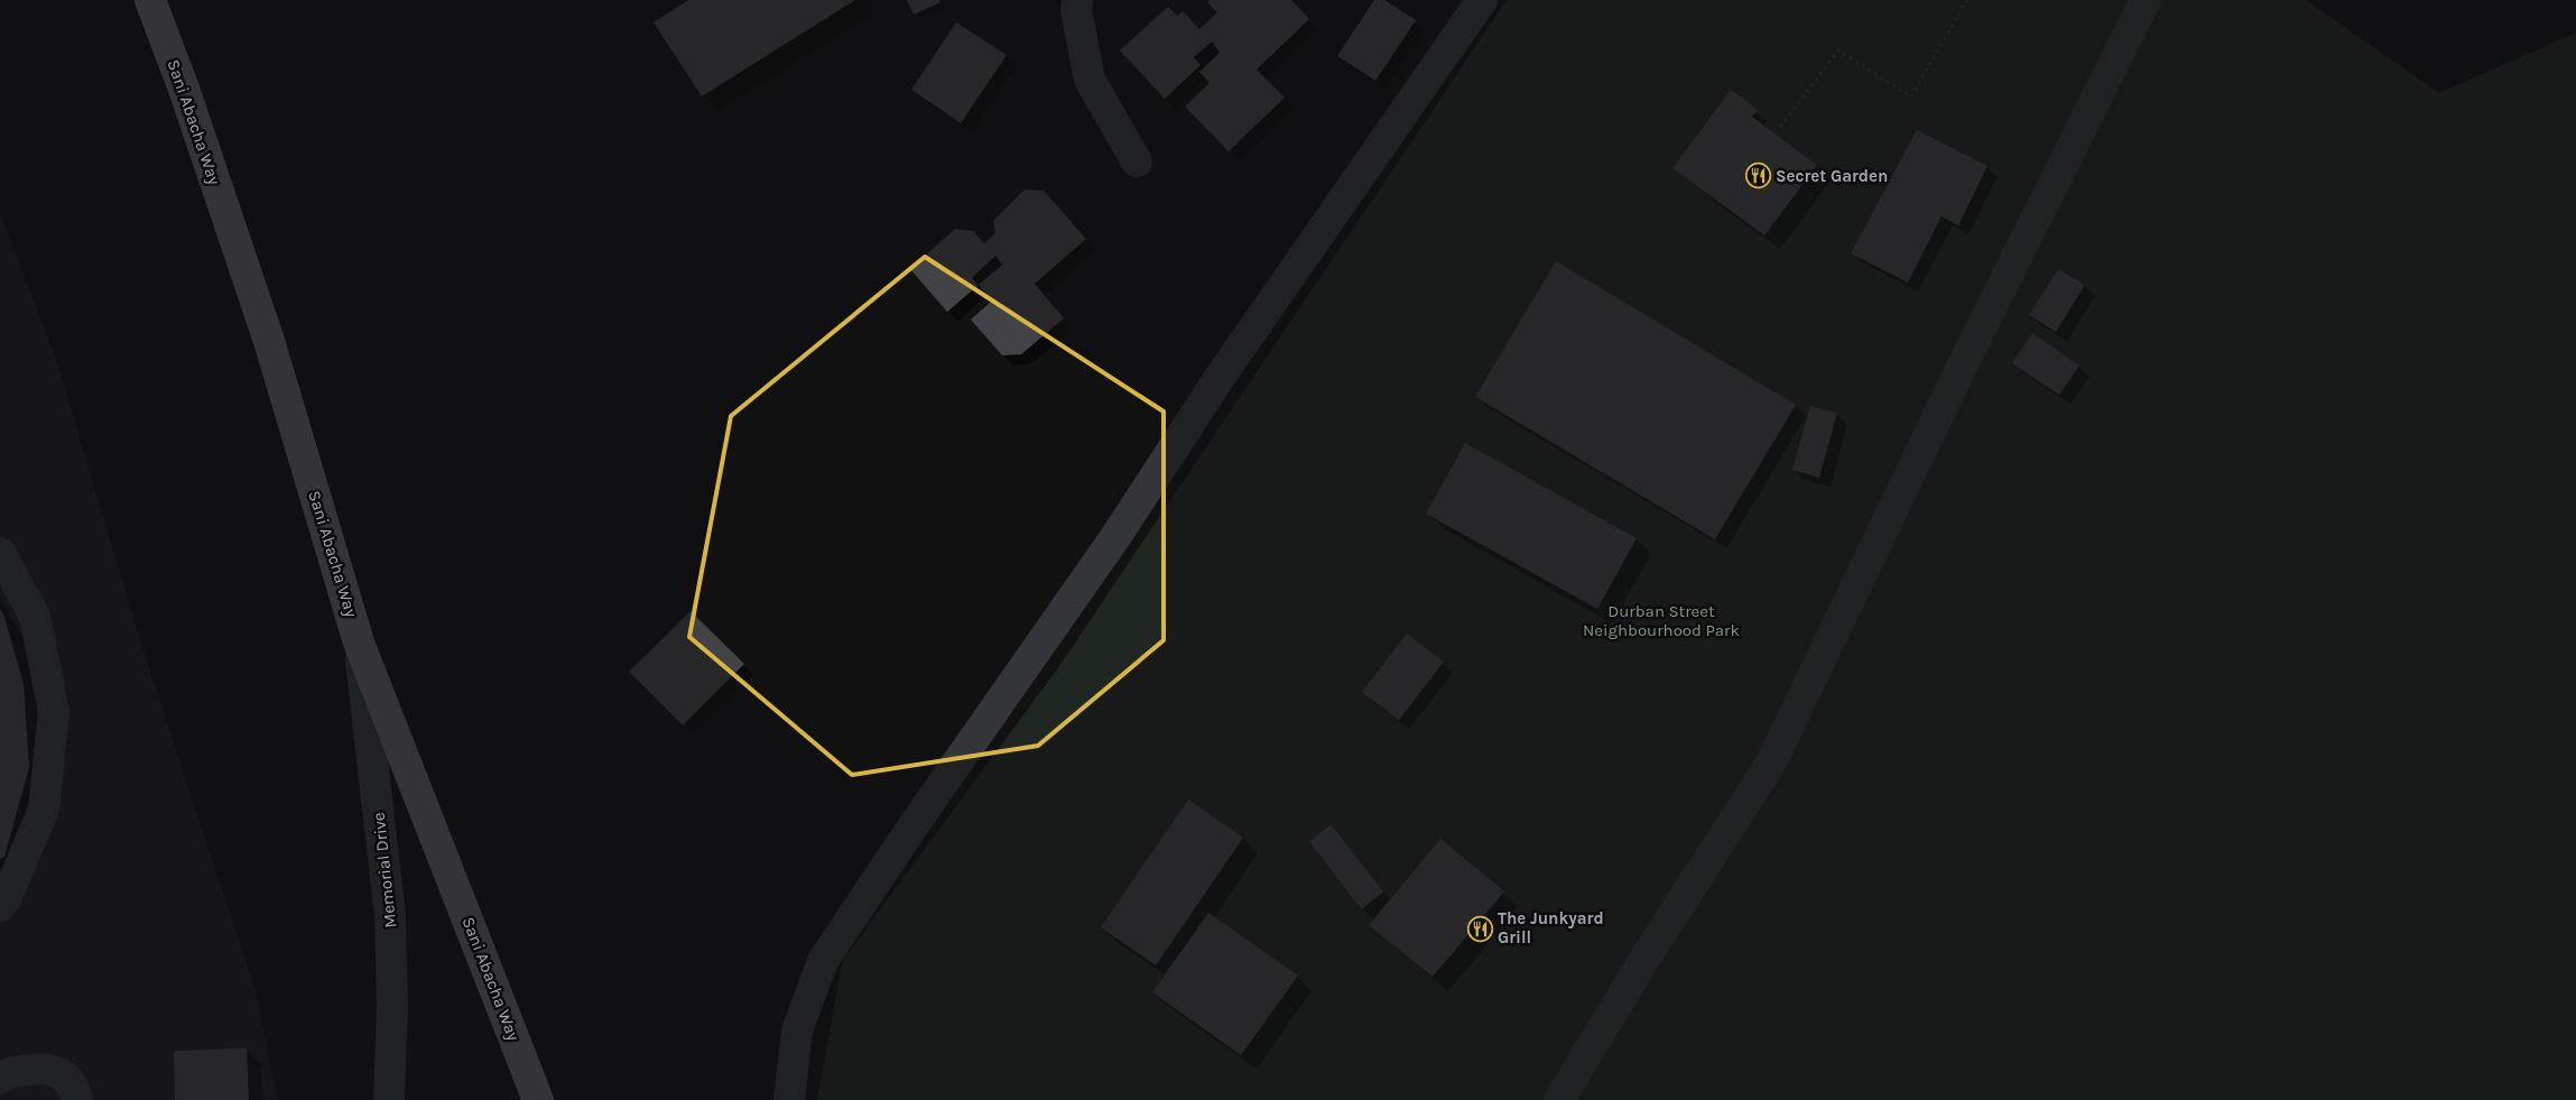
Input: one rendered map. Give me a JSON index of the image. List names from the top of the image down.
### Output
{
  "streets": {
    "highway": ["Sani Abacha Way"],
    "street": ["Memorial Drive"]
  },
  "crossings": [
    ["Sani Abacha Way", "Memorial Drive"]
  ],
  "parks": ["Durban Street Neighbourhood Park"],
  "places": {
    "restaurant": ["Secret Garden", "The Junkyard Grill"]
  }
}
